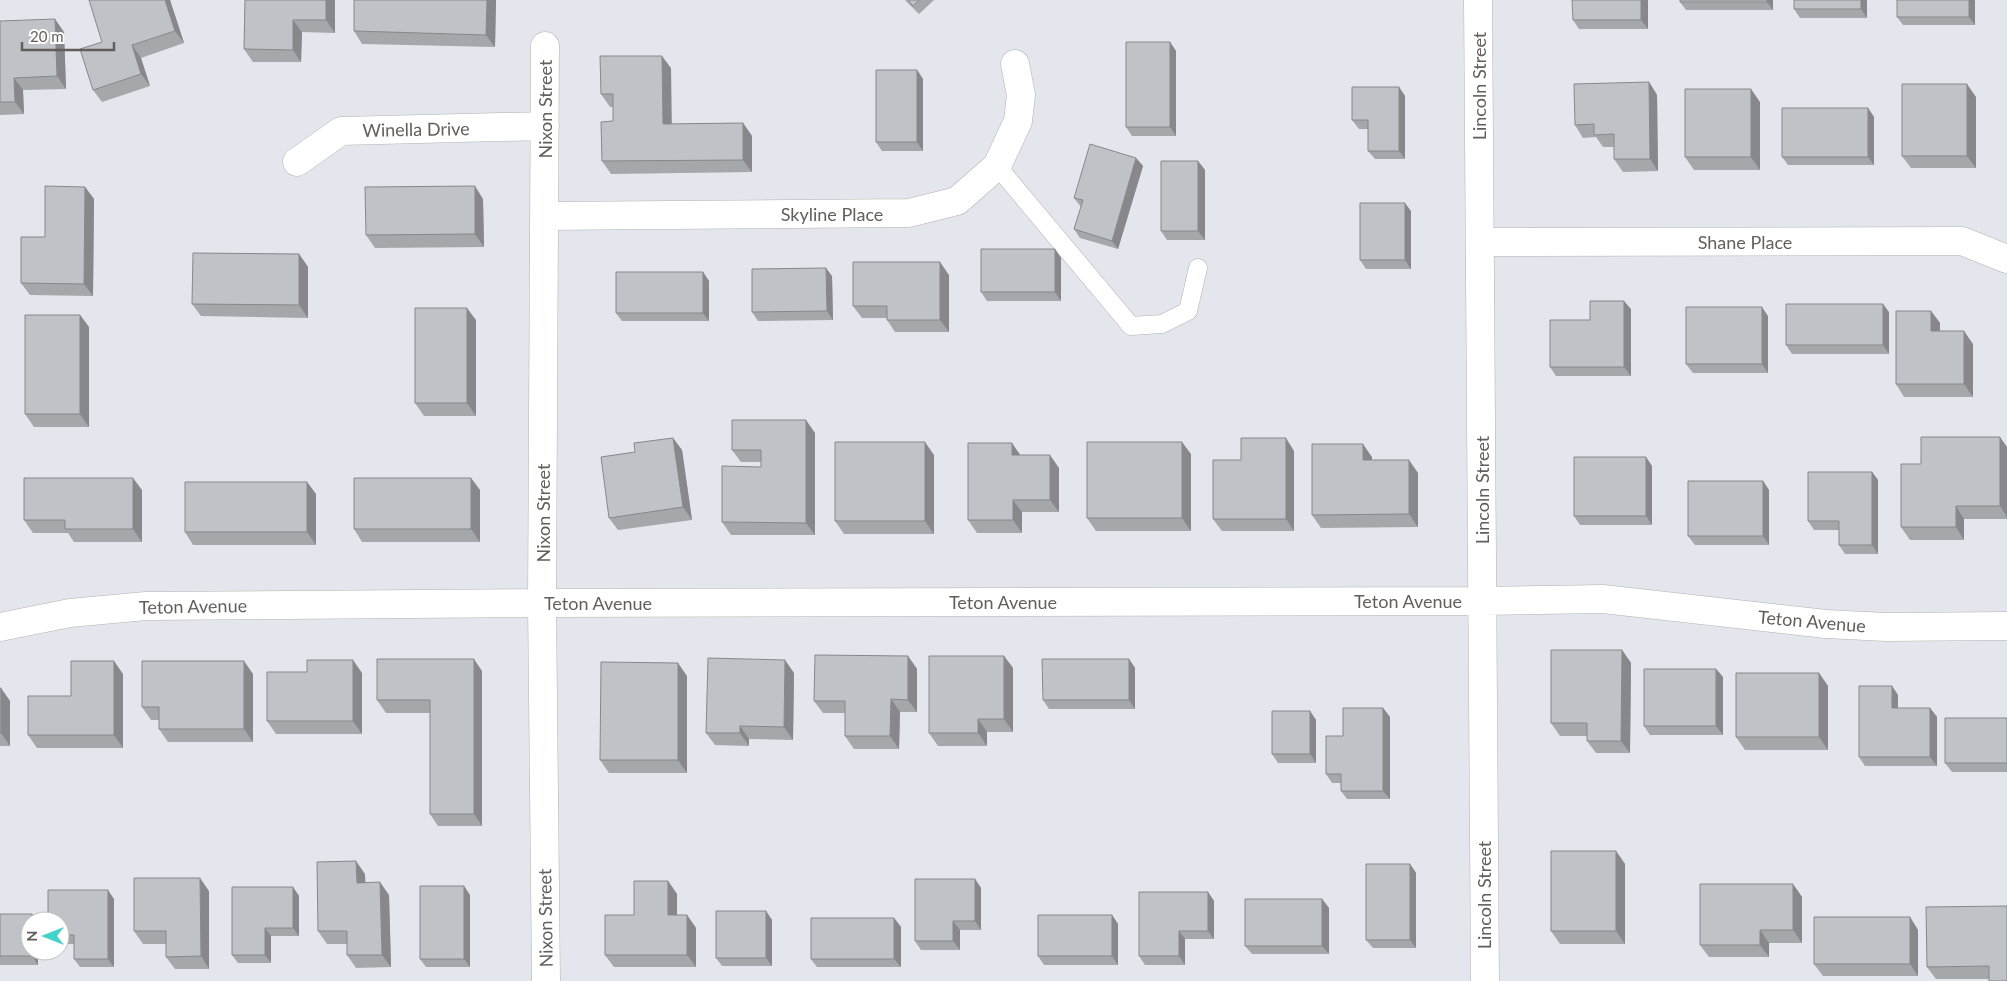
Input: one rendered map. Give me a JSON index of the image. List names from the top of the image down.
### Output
{
  "streets": {
    "street": [
      "Lincoln Street",
      "Nixon Street",
      "Winella Drive",
      "Skyline Place",
      "Shane Place",
      "Teton Avenue"
    ]
  },
  "crossings": [
    ["Lincoln Street", "Shane Place"],
    ["Lincoln Street", "Teton Avenue"],
    ["Nixon Street", "Winella Drive"],
    ["Nixon Street", "Skyline Place"],
    ["Nixon Street", "Teton Avenue"]
  ],
  "scale_bar": "20 m",
  "north": "left"
}
